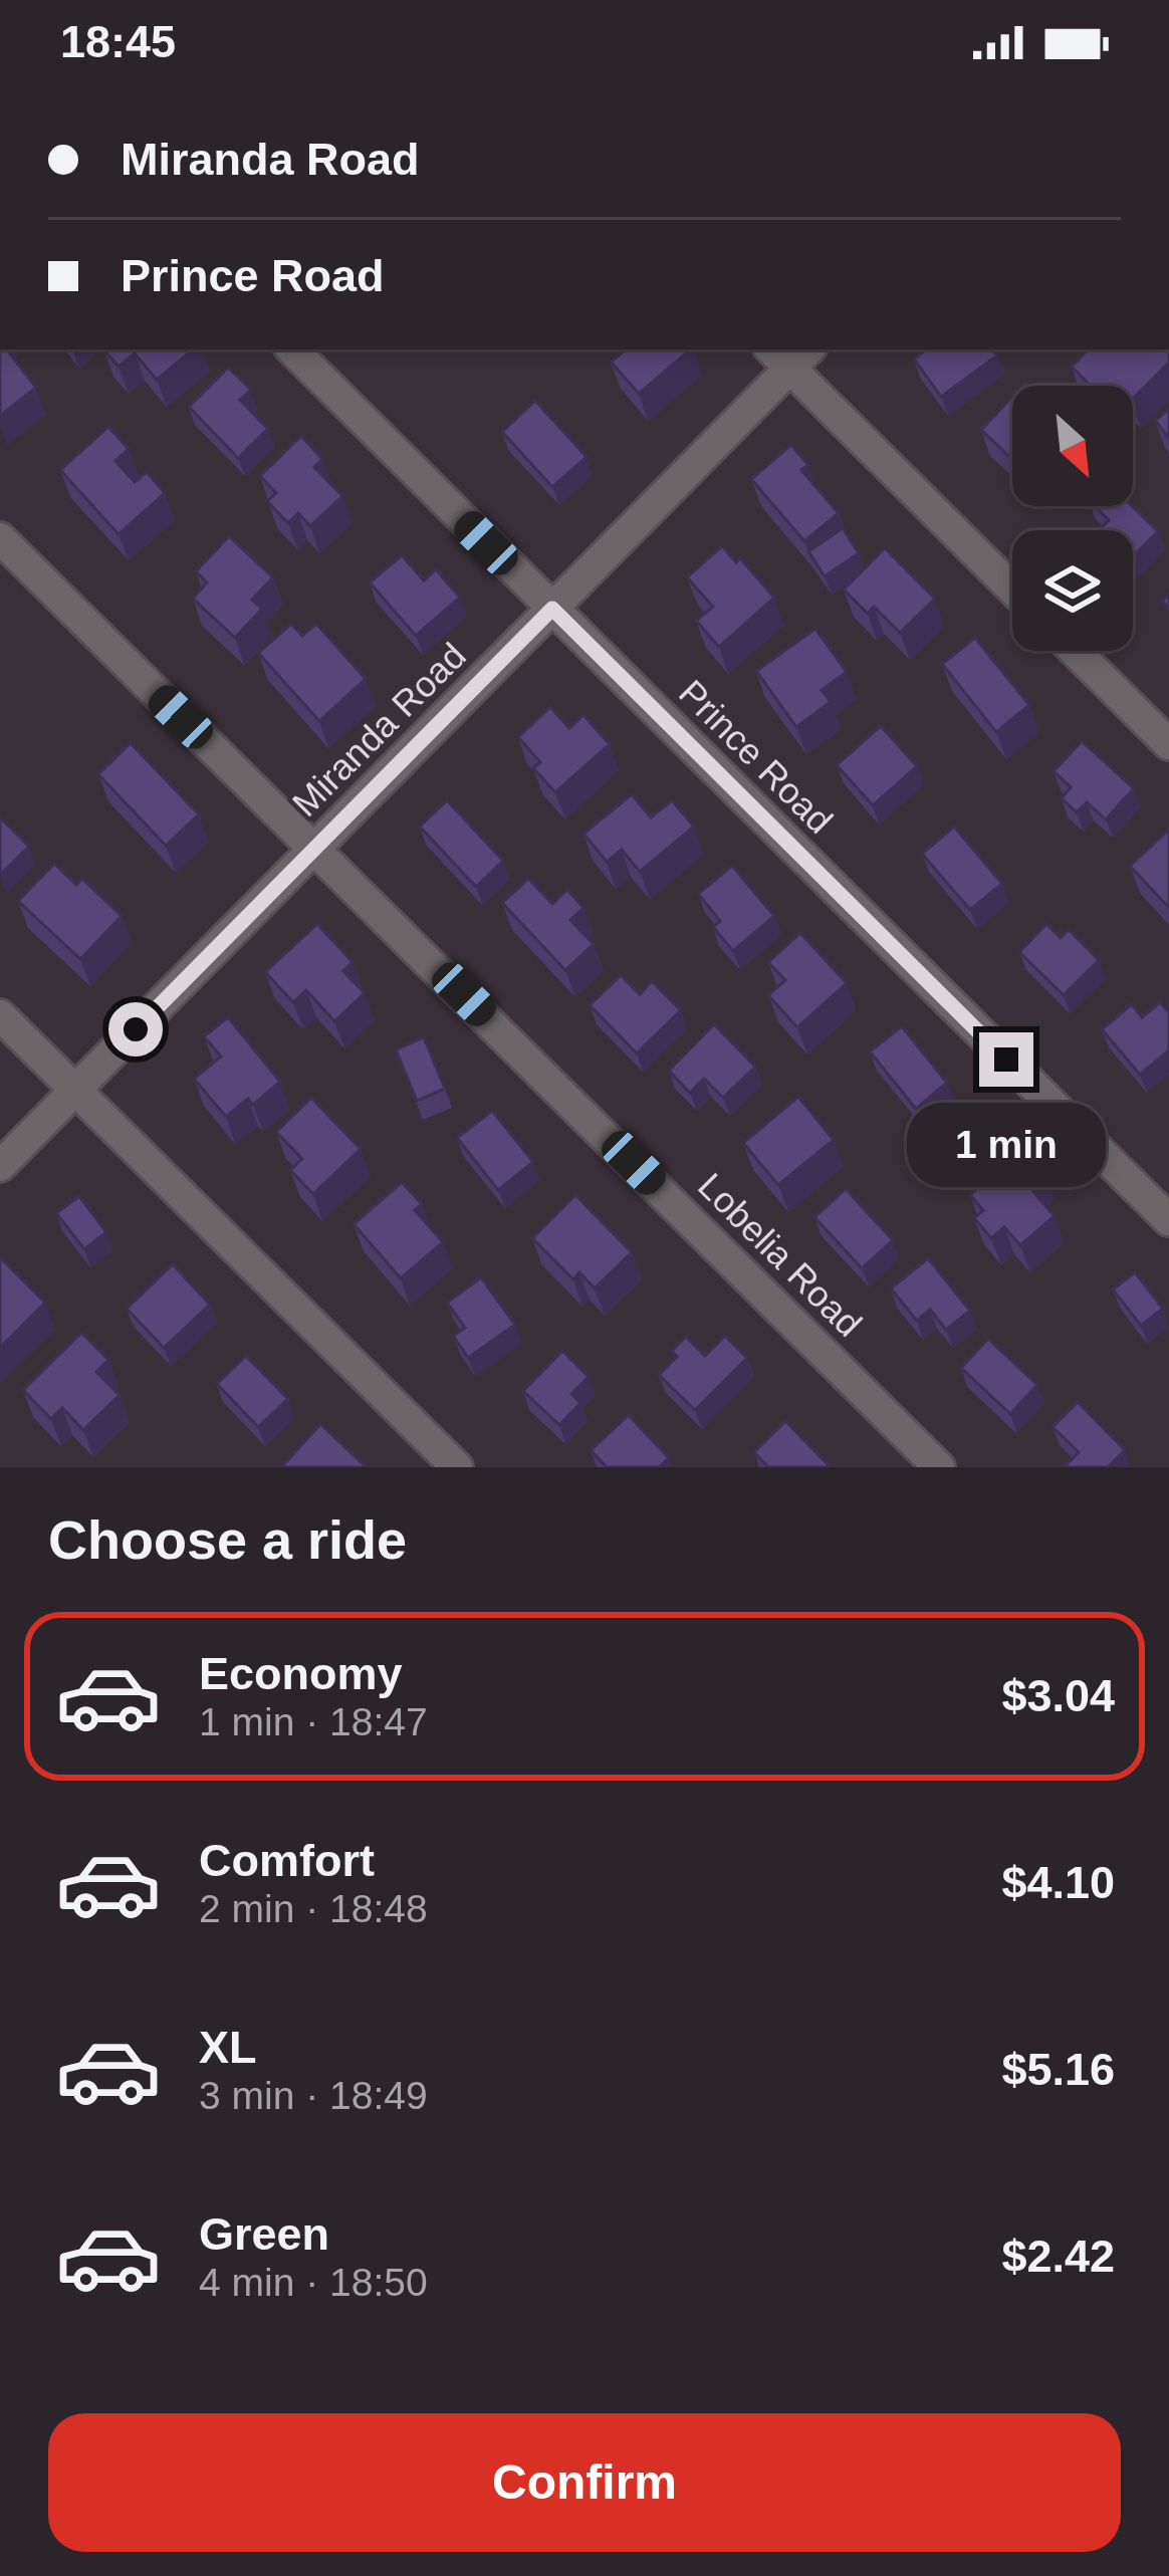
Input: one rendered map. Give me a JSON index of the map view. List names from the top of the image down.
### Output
{
  "streets": {
    "street": ["Miranda Road", "Prince Road", "Lobelia Road"]
  },
  "crossings": [
    ["Miranda Road", "Prince Road"],
    ["Miranda Road", "Lobelia Road"]
  ],
  "north": "bottom right",
  "page": {
    "status": "18:45",
    "banner": ["Miranda Road", "Prince Road"],
    "bubble": "1 min",
    "heading": "Choose a ride",
    "list": [
      {
        "name": "Economy",
        "note": "1 min · 18:47",
        "value": "$3.04"
      },
      {
        "name": "Comfort",
        "note": "2 min · 18:48",
        "value": "$4.10"
      },
      {
        "name": "XL",
        "note": "3 min · 18:49",
        "value": "$5.16"
      },
      {
        "name": "Green",
        "note": "4 min · 18:50",
        "value": "$2.42"
      }
    ],
    "buttons": "Confirm"
  }
}
